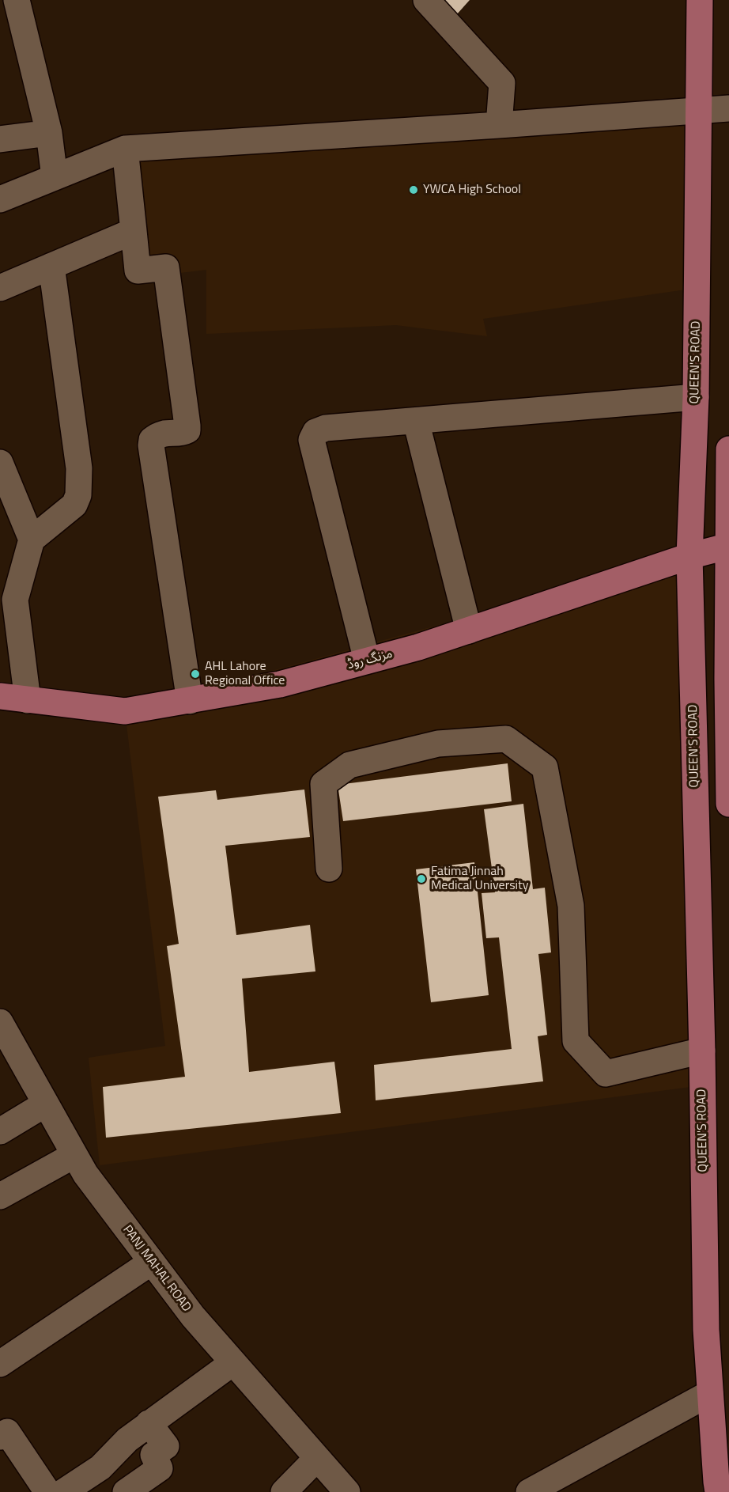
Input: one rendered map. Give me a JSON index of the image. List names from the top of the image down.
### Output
{
  "streets": {
    "main road": ["QUEEN'S ROAD", "مزنگ روڈ"],
    "street": ["PANJ MAHAL ROAD"]
  },
  "crossings": [
    ["QUEEN'S ROAD", "مزنگ روڈ"]
  ],
  "places": ["YWCA High School", "AHL Lahore Regional Office", "Fatima Jinnah Medical University"]
}
